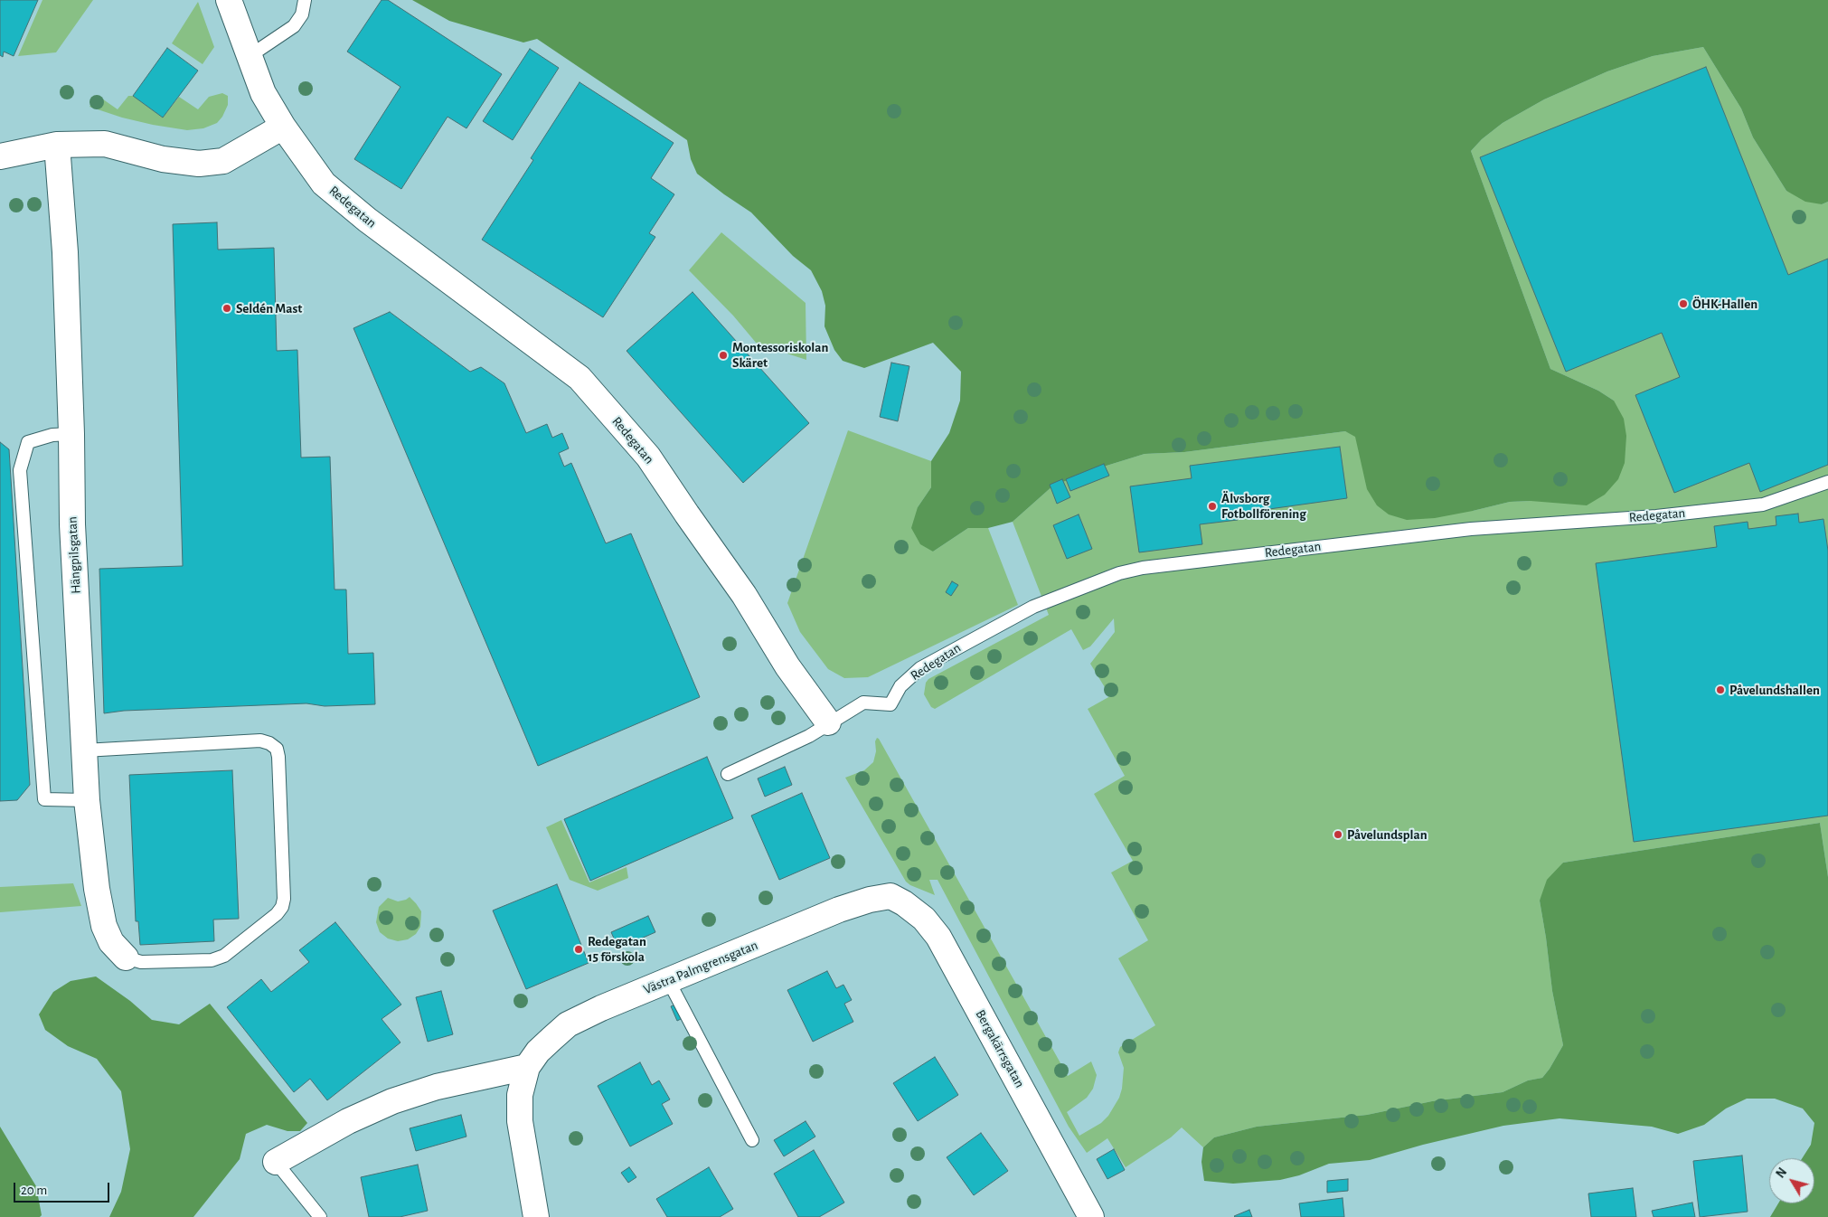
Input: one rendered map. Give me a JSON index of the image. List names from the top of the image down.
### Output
{
  "streets": {
    "street": [
      "Redegatan",
      "Hängpilsgatan",
      "Västra Palmgrensgatan",
      "Bergakärrsgatan"
    ]
  },
  "crossings": [
    ["Västra Palmgrensgatan", "Bergakärrsgatan"]
  ],
  "places": [
    "ÖHK-Hallen",
    "Seldén Mast",
    "Montessoriskolan Skäret",
    "Älvsborg Fotbollförening",
    "Påvelundshallen",
    "Påvelundsplan",
    "Redegatan 15 förskola"
  ],
  "scale_bar": "20 m",
  "north": "top left"
}
